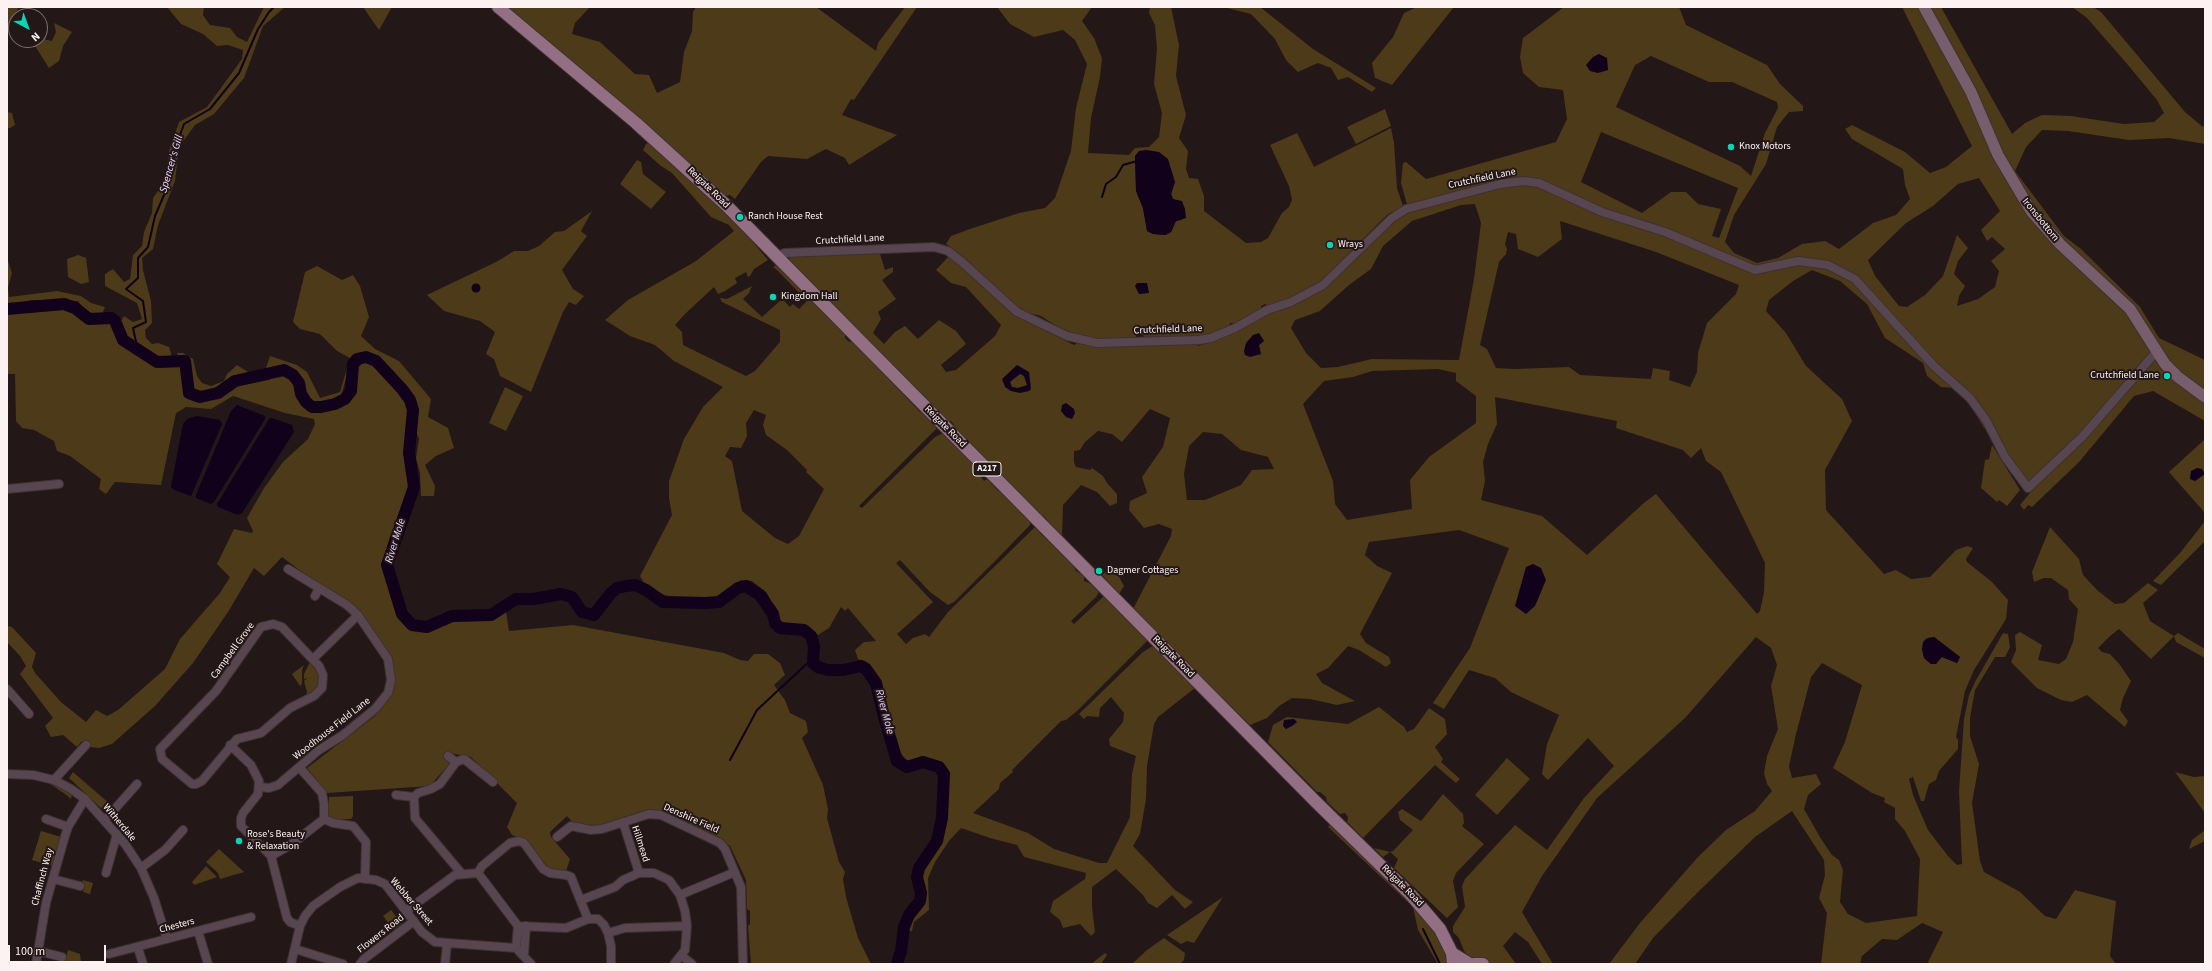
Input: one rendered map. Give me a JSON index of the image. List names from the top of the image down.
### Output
{
  "streets": {
    "main road": ["Reigate Road", "A217"],
    "street": [
      "Crutchfield Lane",
      "Ironsbottom",
      "Campbell Grove",
      "Woodhouse Field Lane",
      "Denshire Field",
      "Witherdale",
      "Hillmead",
      "Chaffinch Way",
      "Webber Street",
      "Chesters",
      "Flowers Road"
    ]
  },
  "crossings": [
    ["Crutchfield Lane", "Reigate Road"],
    ["Crutchfield Lane", "Ironsbottom"],
    ["Denshire Field", "Hillmead"],
    ["Witherdale", "Chaffinch Way"],
    ["Witherdale", "Chesters"],
    ["Webber Street", "Flowers Road"]
  ],
  "water": ["Spencer's Gill", "River Mole"],
  "places": [
    "Knox Motors",
    "Ranch House Rest",
    "Wrays",
    "Kingdom Hall",
    "Crutchfield Lane",
    "Dagmer Cottages",
    "Rose's Beauty & Relaxation"
  ],
  "scale_bar": "100 m",
  "north": "bottom right"
}
